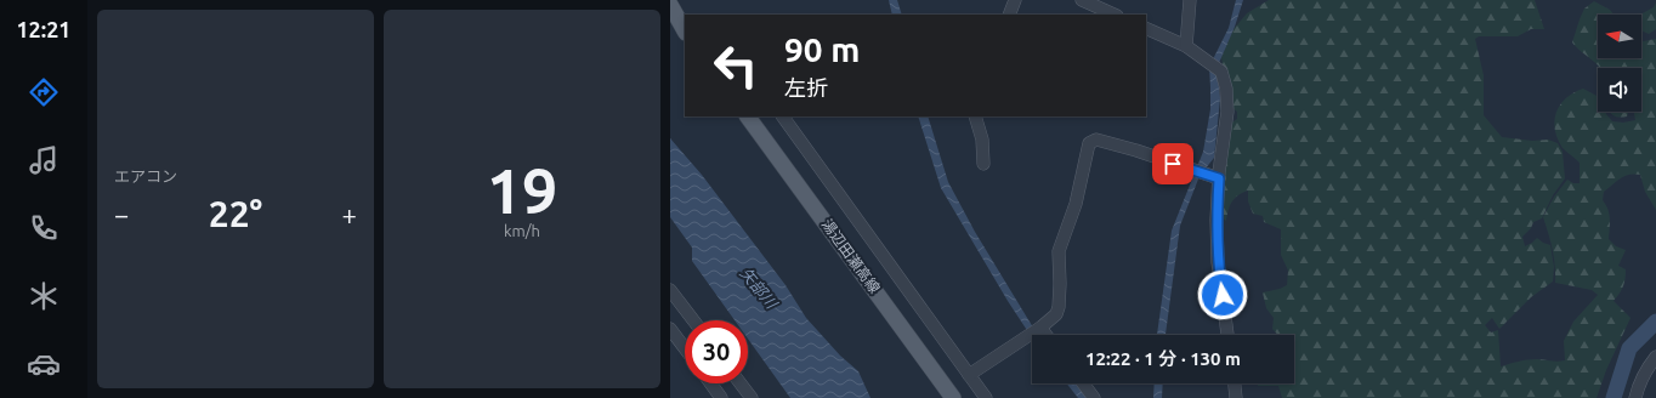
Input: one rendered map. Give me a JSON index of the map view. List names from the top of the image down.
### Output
{
  "streets": {
    "main road": ["湯辺田瀬高線"]
  },
  "water": ["矢部川"],
  "north": "left",
  "page": {
    "tabs": "12:21",
    "tile": [
      "エアコン",
      ["19", "km/h"]
    ],
    "turn": ["90 m", "左折"],
    "heat": ["−", "22°", "+"],
    "limit": "30",
    "trip": "12:22 · 1 分 · 130 m"
  }
}
